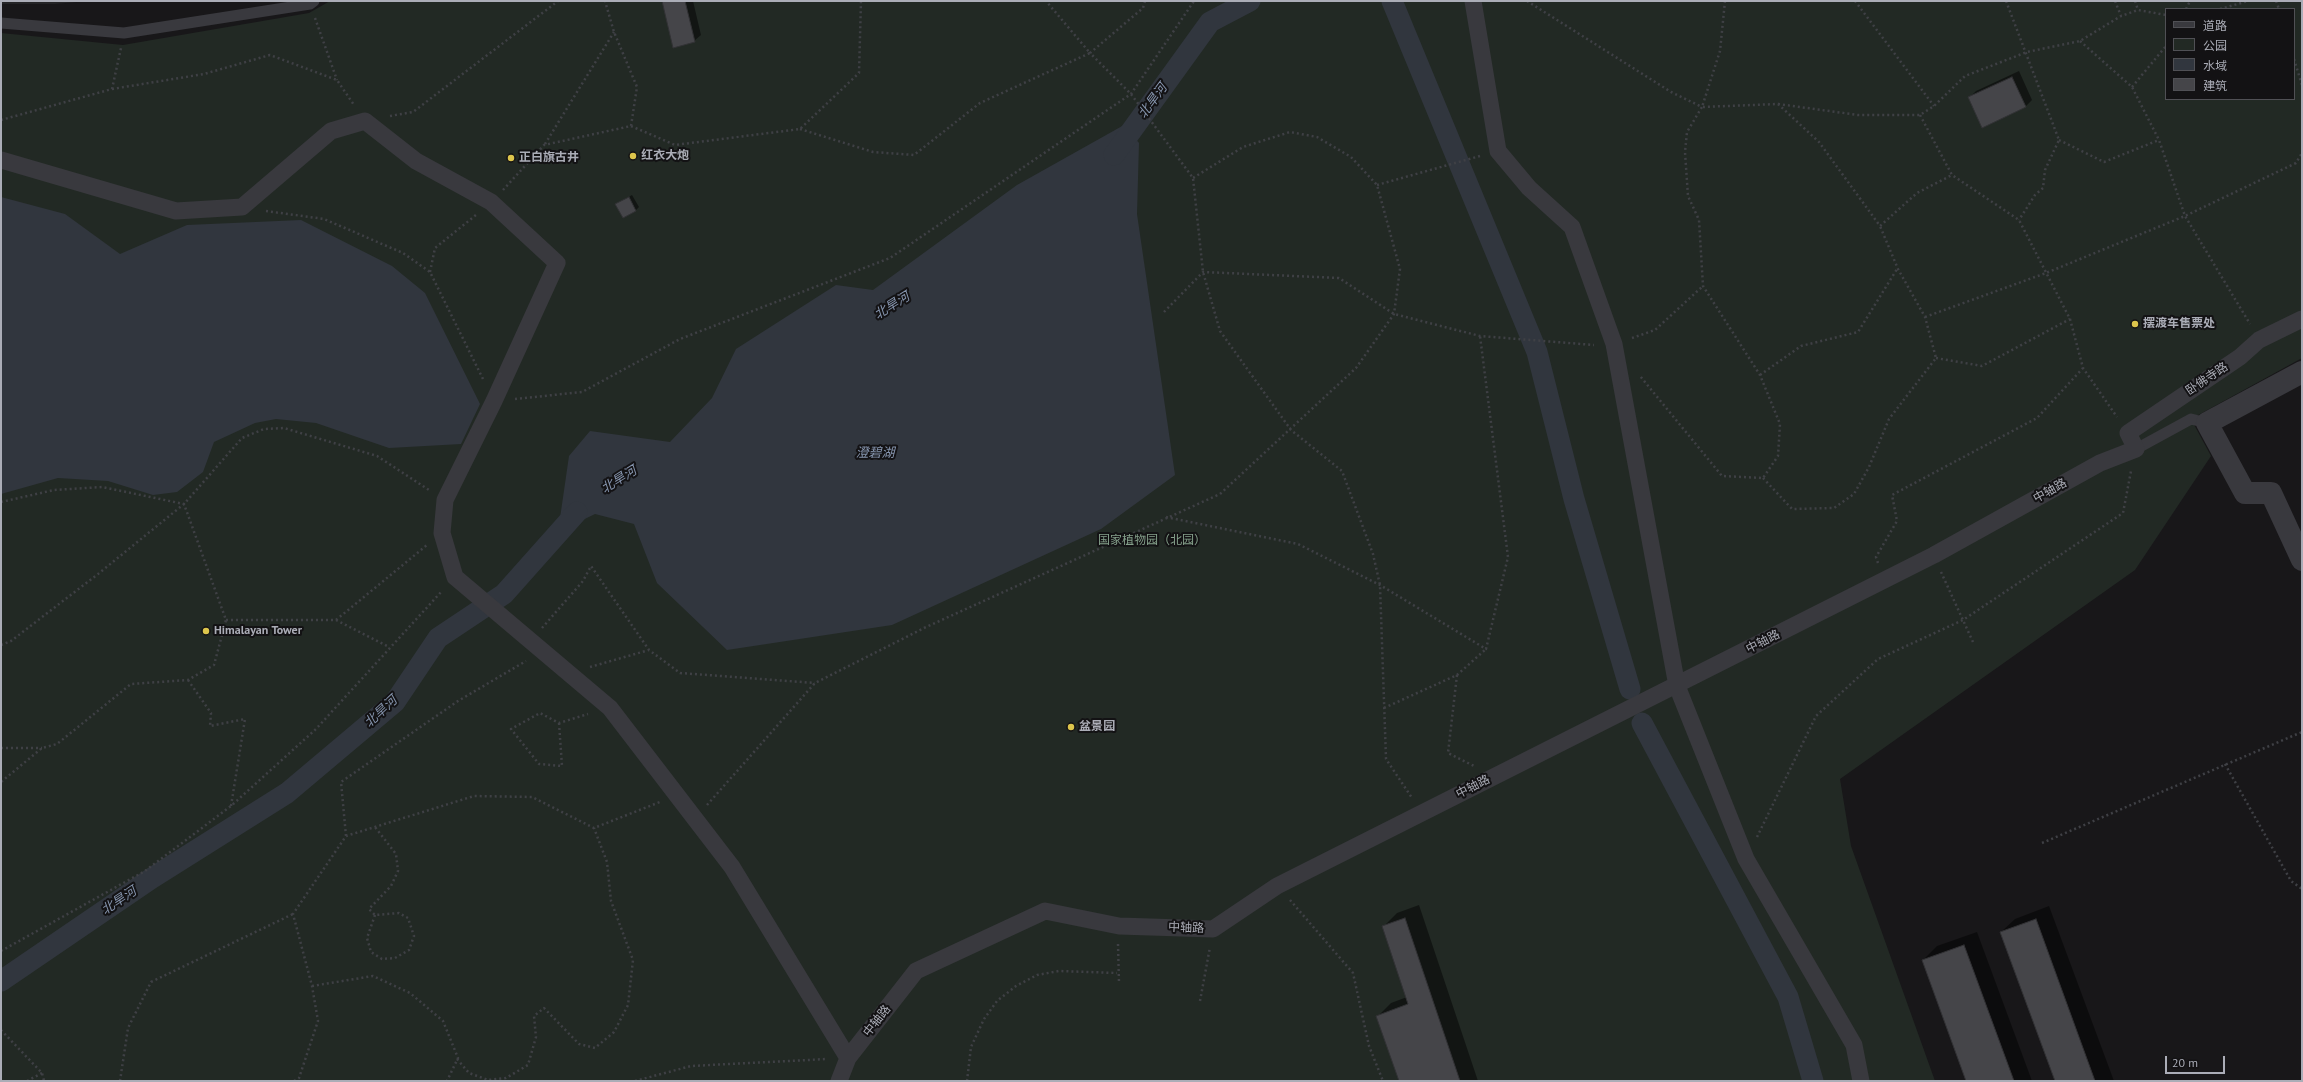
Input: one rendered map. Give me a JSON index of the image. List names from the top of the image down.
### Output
{
  "streets": {
    "street": ["卧佛寺路", "中轴路"]
  },
  "water": ["北旱河", "澄碧湖"],
  "parks": ["国家植物园（北园）"],
  "places": [
    "红衣大炮",
    "正白旗古井",
    "摆渡车售票处",
    "Himalayan Tower",
    "盆景园"
  ],
  "legend": [
    "道路",
    "公园",
    "水域",
    "建筑"
  ],
  "scale_bar": "20 m"
}
